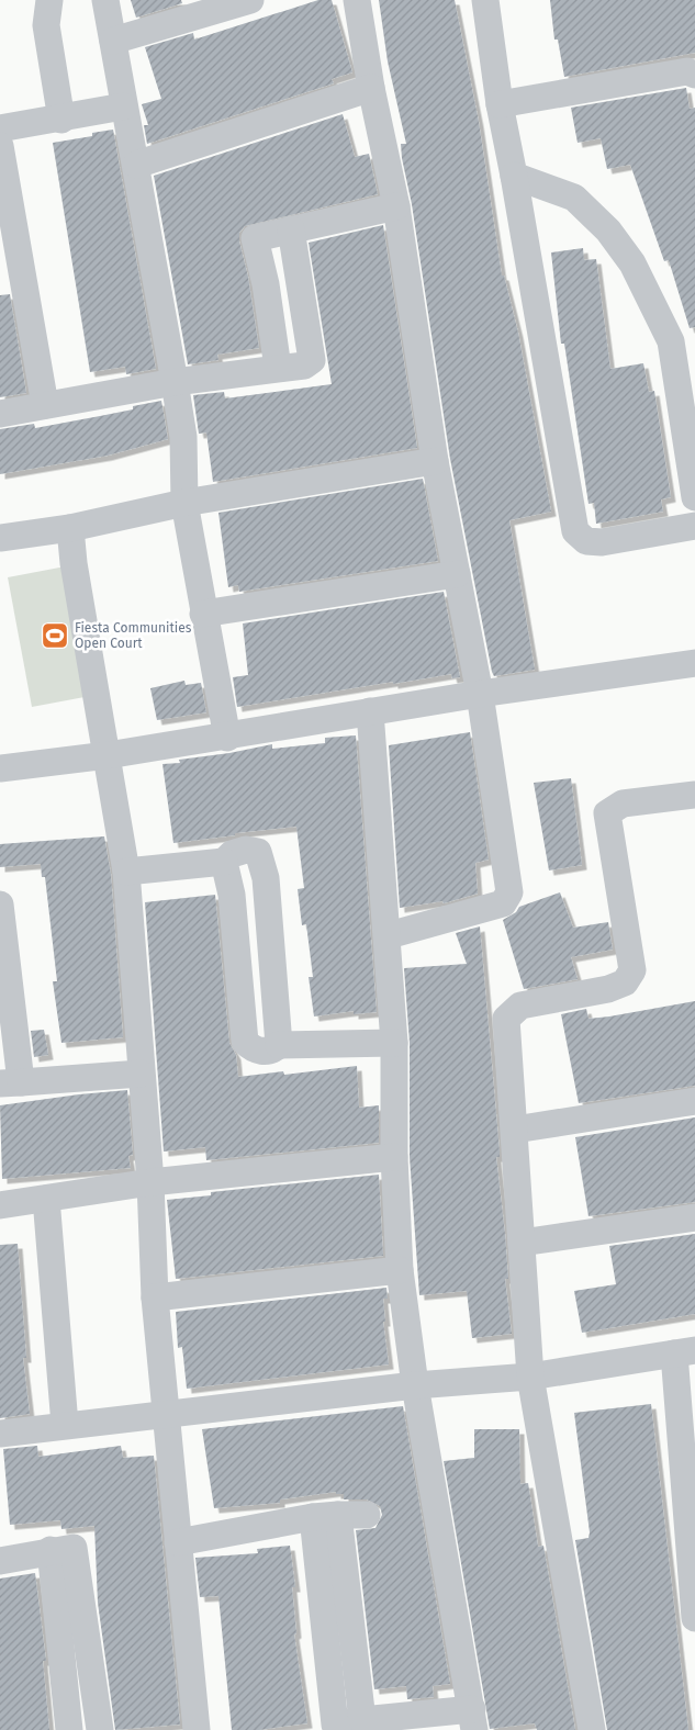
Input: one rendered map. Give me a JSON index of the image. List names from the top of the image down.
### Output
{
  "places": {
    "sports": ["Fiesta Communities Open Court"]
  }
}
